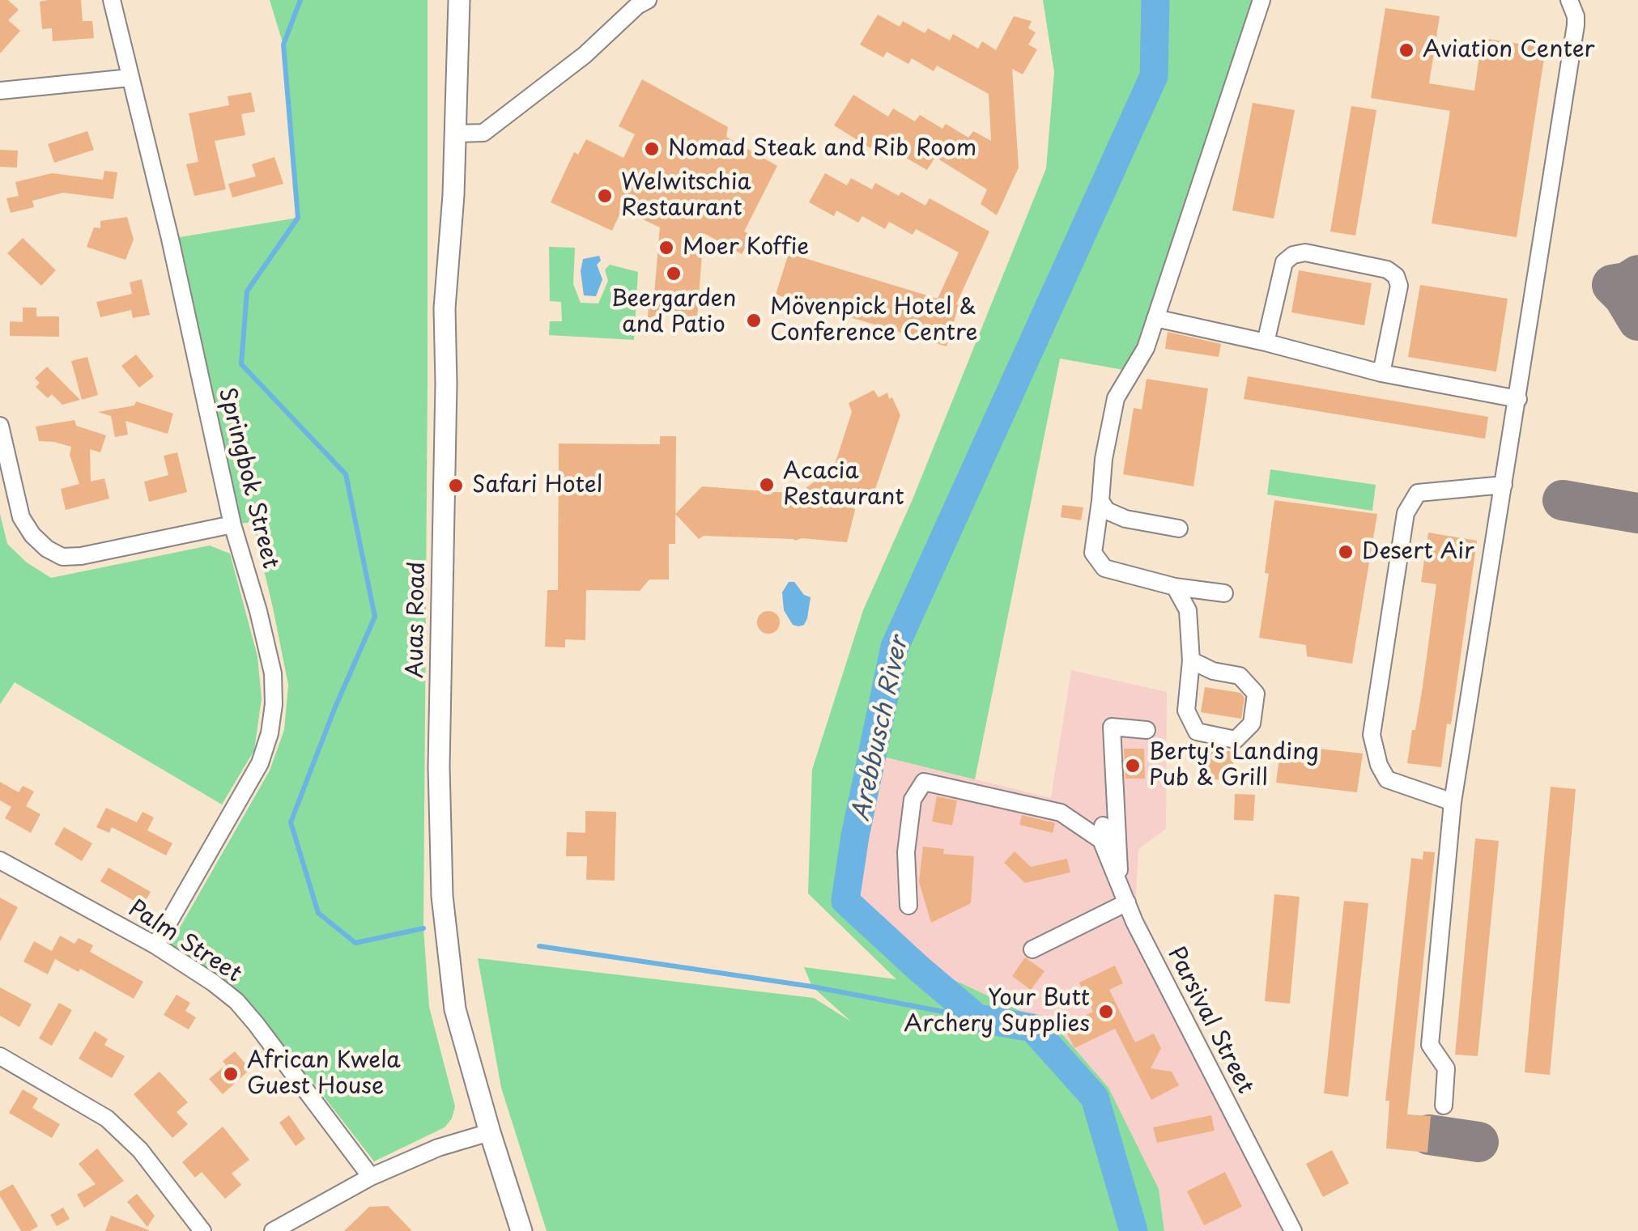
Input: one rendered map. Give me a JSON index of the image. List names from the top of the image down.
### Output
{
  "streets": {
    "main road": ["Auas Road"],
    "street": ["Springbok Street", "Palm Street", "Parsival Street"]
  },
  "crossings": [
    ["Springbok Street", "Palm Street"]
  ],
  "water": ["Arebbusch River"],
  "places": [
    "Aviation Center",
    "Nomad Steak and Rib Room",
    "Welwitschia Restaurant",
    "Moer Koffie",
    "Beergarden and Patio",
    "Mövenpick Hotel & Conference Centre",
    "Acacia Restaurant",
    "Safari Hotel",
    "Desert Air",
    "Berty's Landing Pub & Grill",
    "Your Butt Archery Supplies",
    "African Kwela Guest House"
  ]
}
